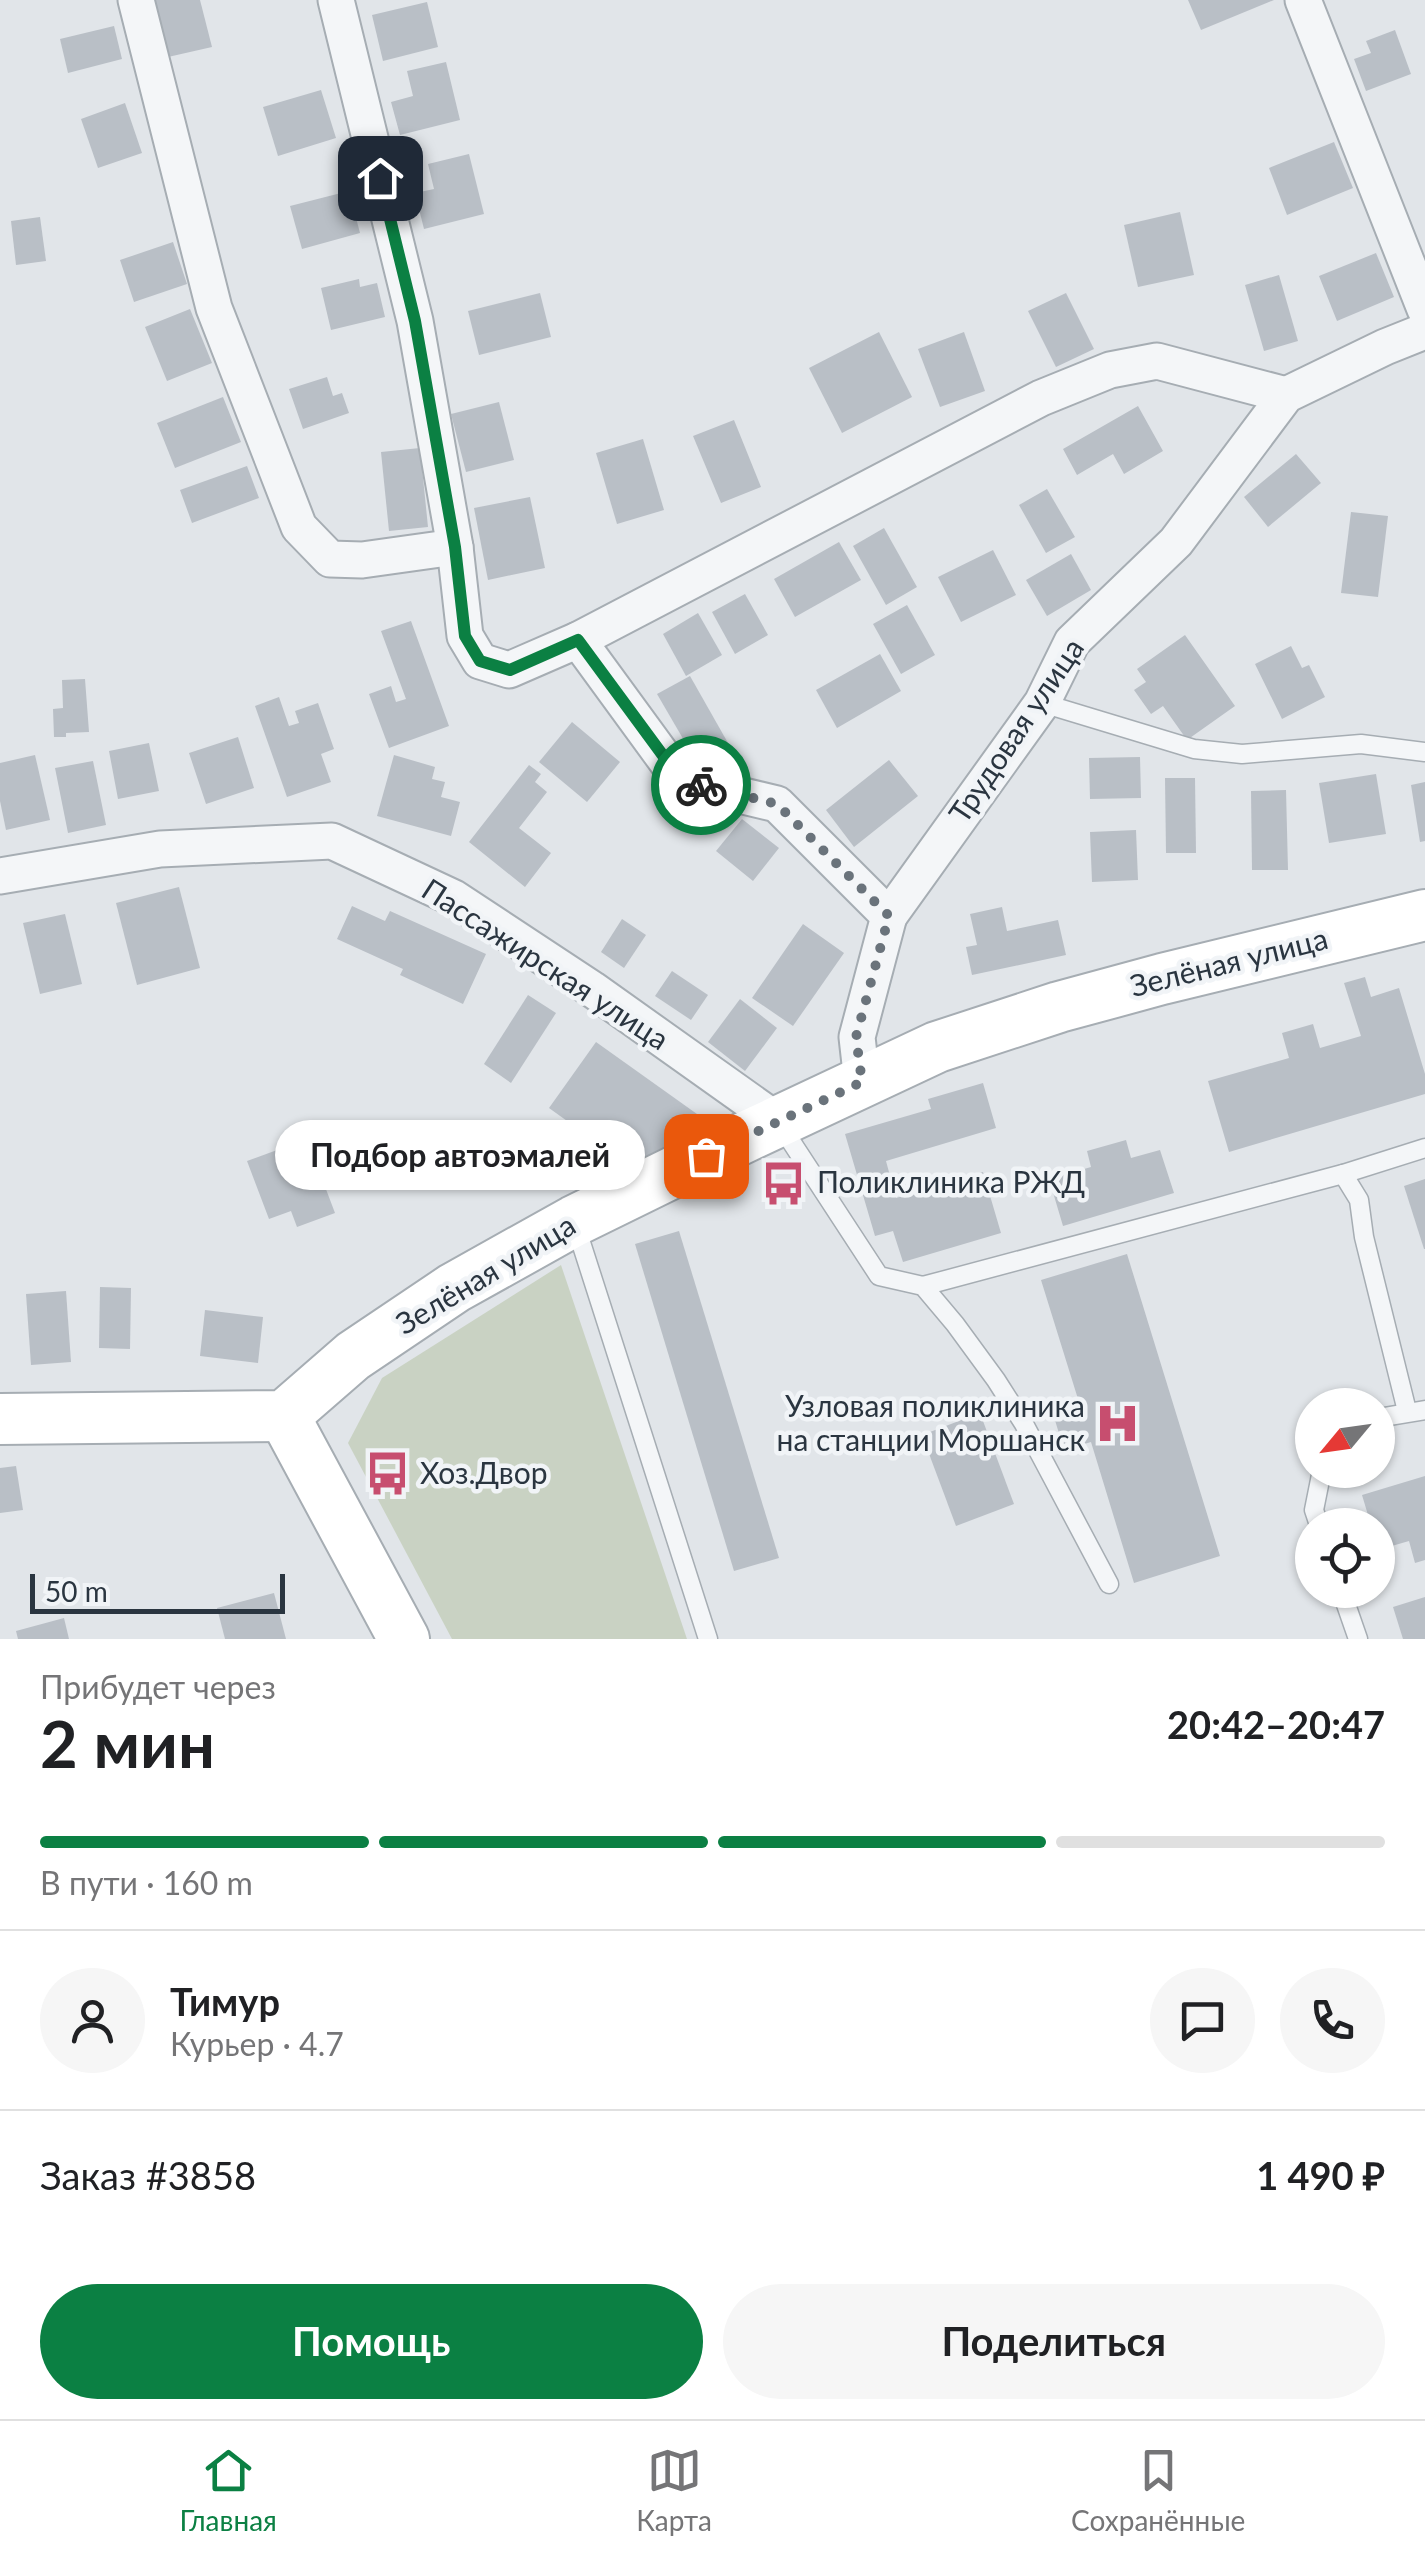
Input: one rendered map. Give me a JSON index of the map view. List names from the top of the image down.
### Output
{
  "streets": {
    "street": ["Трудовая улица", "Зелёная улица", "Пассажирская улица"]
  },
  "crossings": [
    ["Зелёная улица", "Пассажирская улица"]
  ],
  "places": {
    "other": ["Подбор автоэмалей"],
    "bus stop": ["Поликлиника РЖД", "Хоз.Двор"],
    "hospital": ["Узловая поликлиника на станции Моршанск"]
  },
  "scale_bar": "50 m",
  "north": "bottom left",
  "page": {
    "bubble": "Подбор автоэмалей",
    "scale": "50 m",
    "heading": ["2 мин", "Прибудет через", "20:42–20:47"],
    "panel": [
      "Тимур",
      "Курьер · 4.7",
      "Заказ #3858",
      "1 490 ₽"
    ],
    "bar": "В пути · 160 m",
    "buttons": ["Помощь", "Поделиться"],
    "tabs": ["Главная", "Карта", "Сохранённые"]
  }
}
